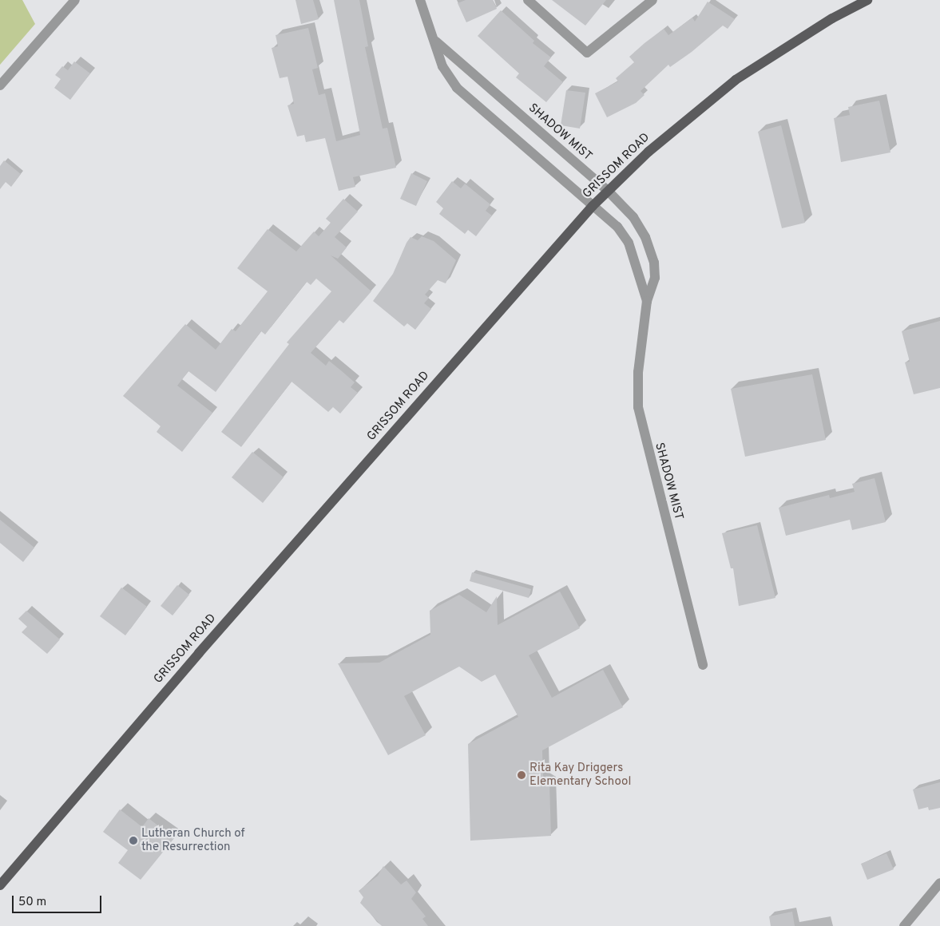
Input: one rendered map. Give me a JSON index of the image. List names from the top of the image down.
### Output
{
  "streets": {
    "main road": ["GRISSOM ROAD"],
    "street": ["SHADOW MIST"]
  },
  "crossings": [
    ["SHADOW MIST", "GRISSOM ROAD"]
  ],
  "places": ["Rita Kay Driggers Elementary School", "Lutheran Church of the Resurrection"],
  "scale_bar": "50 m"
}
